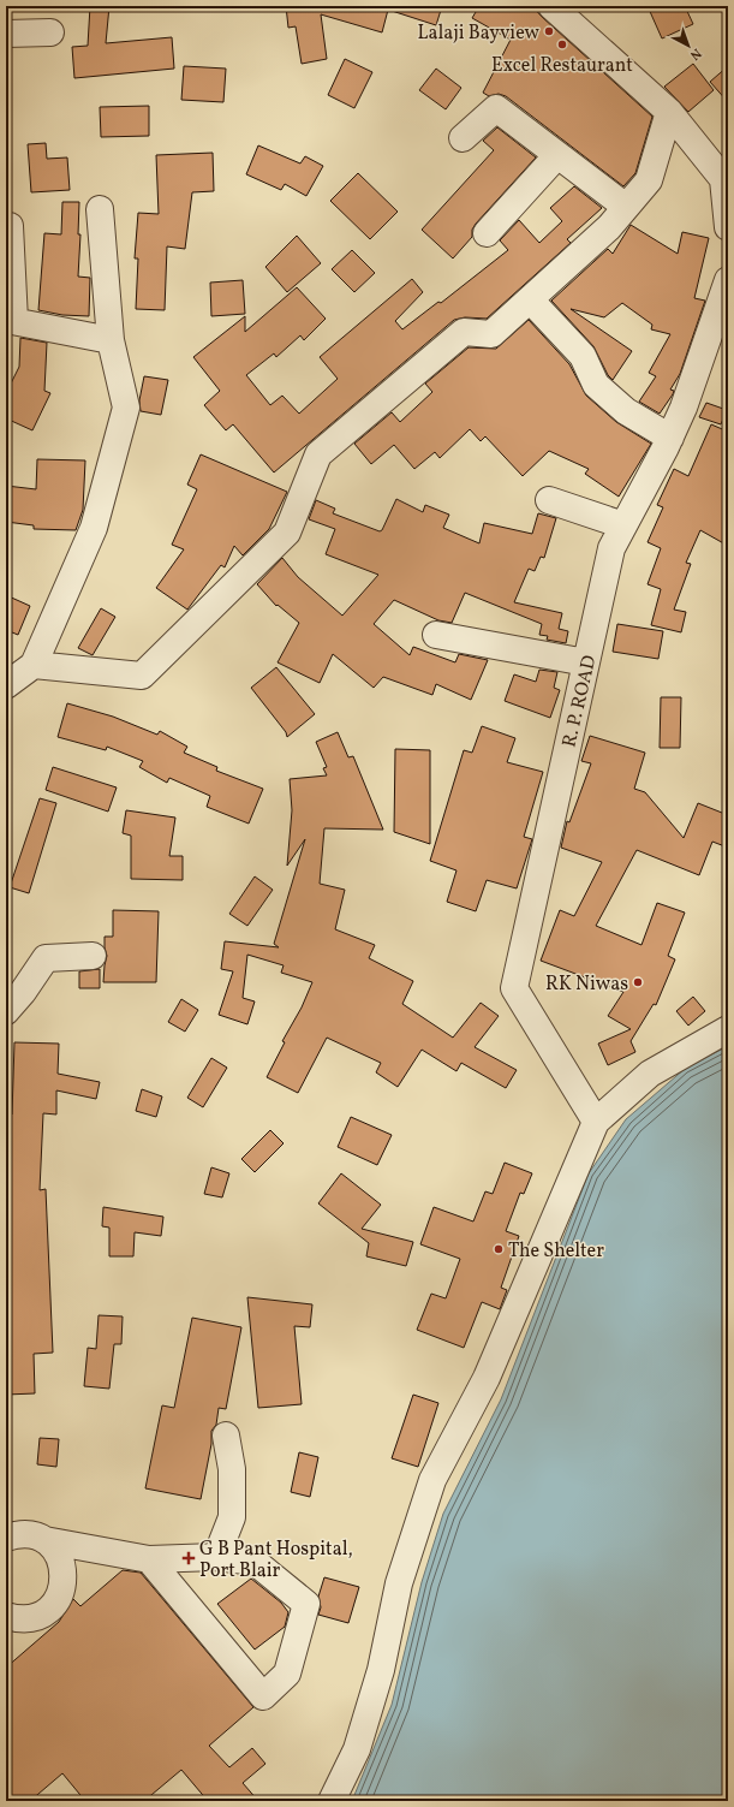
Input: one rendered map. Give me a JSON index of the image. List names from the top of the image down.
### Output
{
  "streets": {
    "street": ["R. P. ROAD"]
  },
  "places": {
    "other": [
      "Lalaji Bayview",
      "Excel Restaurant",
      "RK Niwas",
      "The Shelter"
    ],
    "health": ["G B Pant Hospital, Port Blair"]
  },
  "north": "bottom right"
}
